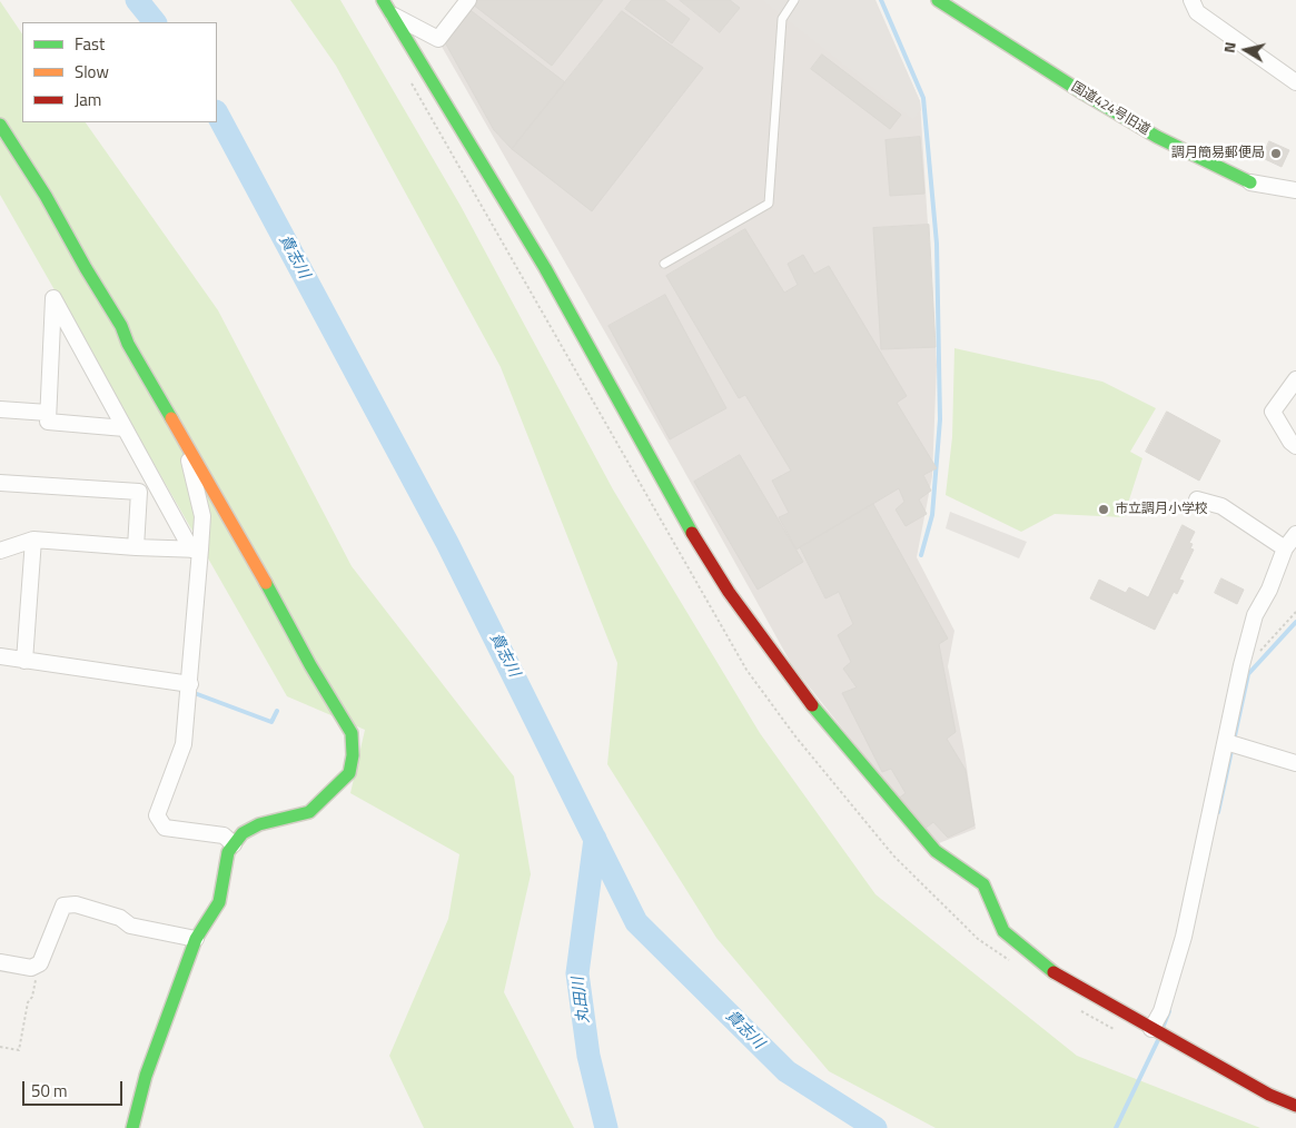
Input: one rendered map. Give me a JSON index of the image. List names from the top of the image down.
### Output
{
  "streets": {
    "street": ["国道424号旧道"]
  },
  "water": ["貴志川", "丸田川"],
  "places": ["調月簡易郵便局", "市立調月小学校"],
  "legend": ["Fast", "Slow", "Jam"],
  "scale_bar": "50 m",
  "north": "left"
}
